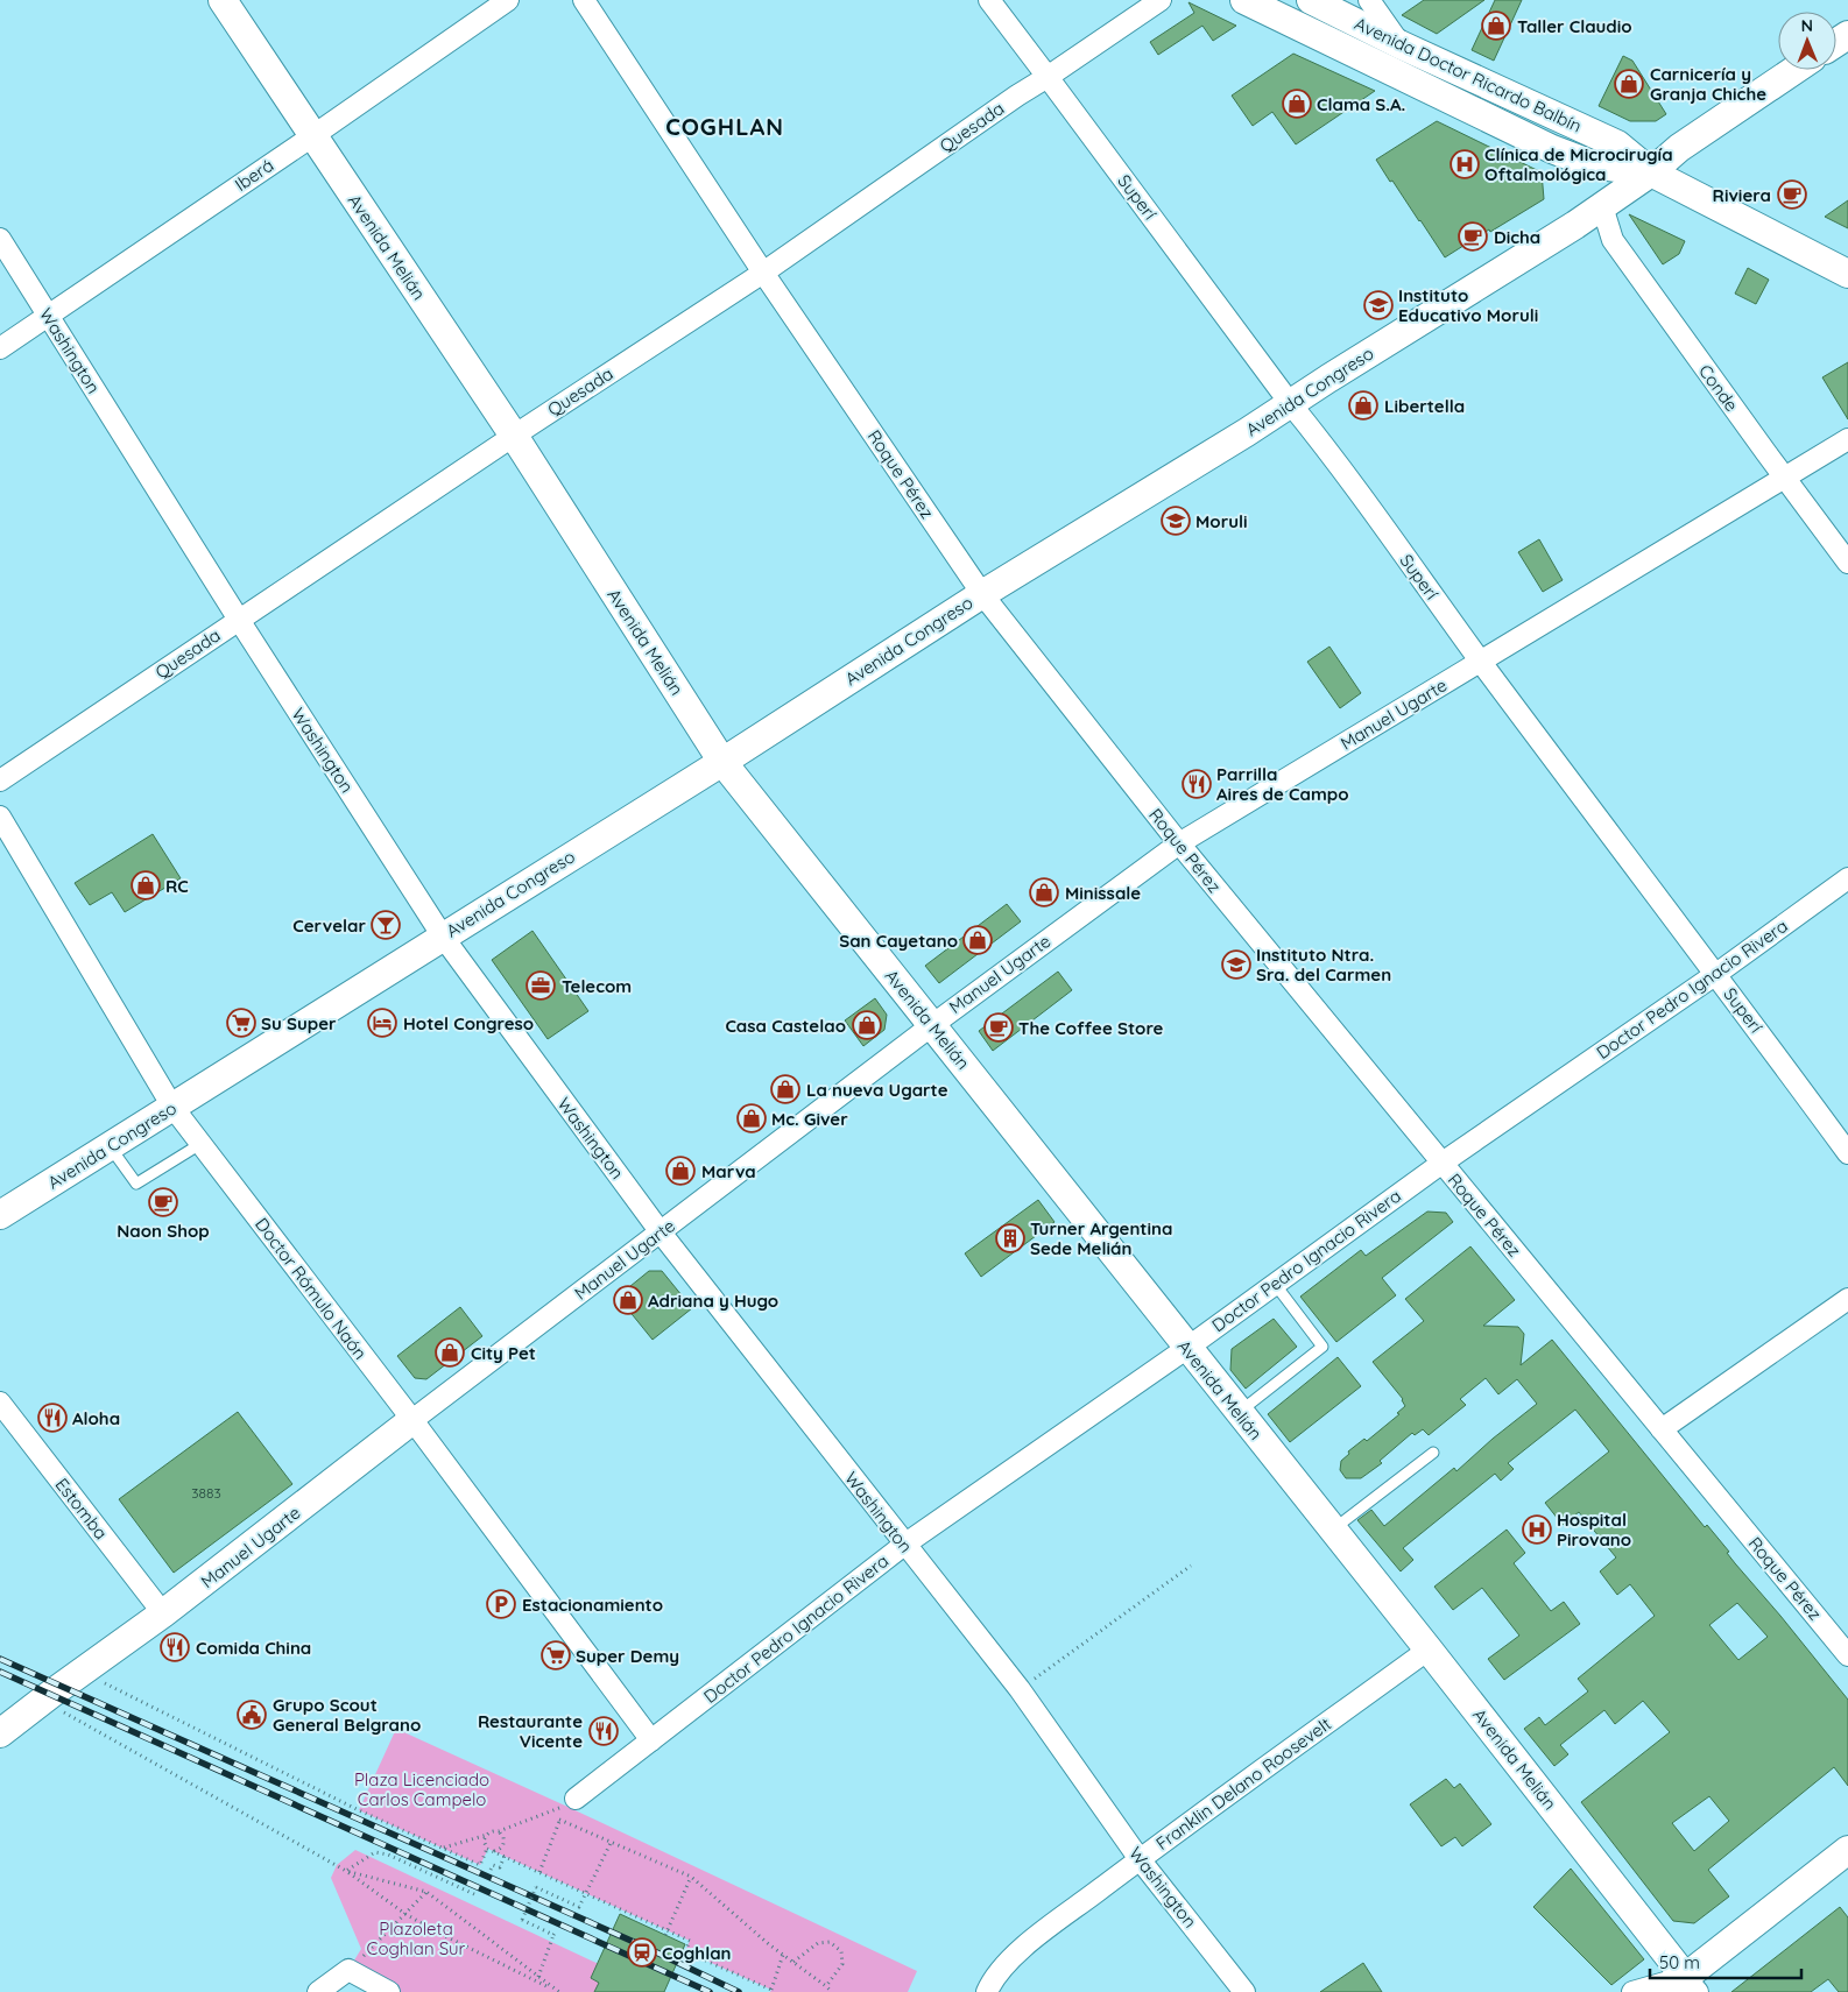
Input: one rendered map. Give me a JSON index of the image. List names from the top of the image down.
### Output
{
  "streets": {
    "main road": [
      "Avenida Doctor Ricardo Balbín",
      "Avenida Melián",
      "Avenida Congreso",
      "Manuel Ugarte"
    ],
    "street": [
      "Quesada",
      "Iberá",
      "Superí",
      "Washington",
      "Conde",
      "Roque Pérez",
      "Doctor Pedro Ignacio Rivera",
      "Doctor Rómulo Naón",
      "Estomba",
      "Franklin Delano Roosevelt"
    ]
  },
  "crossings": [
    ["Avenida Doctor Ricardo Balbín", "Avenida Congreso"],
    ["Quesada", "Superí"],
    ["Quesada", "Avenida Melián"],
    ["Quesada", "Washington"],
    ["Quesada", "Roque Pérez"],
    ["Iberá", "Avenida Melián"],
    ["Iberá", "Washington"],
    ["Superí", "Avenida Congreso"],
    ["Superí", "Manuel Ugarte"],
    ["Superí", "Doctor Pedro Ignacio Rivera"],
    ["Avenida Melián", "Avenida Congreso"],
    ["Avenida Melián", "Manuel Ugarte"],
    ["Avenida Melián", "Doctor Pedro Ignacio Rivera"],
    ["Avenida Melián", "Franklin Delano Roosevelt"],
    ["Washington", "Avenida Congreso"],
    ["Washington", "Manuel Ugarte"],
    ["Washington", "Doctor Pedro Ignacio Rivera"],
    ["Washington", "Franklin Delano Roosevelt"],
    ["Conde", "Avenida Congreso"],
    ["Conde", "Manuel Ugarte"],
    ["Avenida Congreso", "Roque Pérez"],
    ["Avenida Congreso", "Doctor Rómulo Naón"],
    ["Roque Pérez", "Manuel Ugarte"],
    ["Roque Pérez", "Doctor Pedro Ignacio Rivera"],
    ["Manuel Ugarte", "Doctor Rómulo Naón"],
    ["Manuel Ugarte", "Estomba"],
    ["Doctor Pedro Ignacio Rivera", "Doctor Rómulo Naón"]
  ],
  "districts": ["COGHLAN"],
  "parks": ["Plaza Licenciado Carlos Campelo", "Plazoleta Coghlan Sur"],
  "places": {
    "shop": [
      "Taller Claudio",
      "Carnicería y Granja Chiche",
      "Clama S.A.",
      "Libertella",
      "RC",
      "Minissale",
      "San Cayetano",
      "Casa Castelao",
      "La nueva Ugarte",
      "Mc. Giver",
      "Marva",
      "Adriana y Hugo",
      "City Pet"
    ],
    "hospital": ["Clínica de Microcirugía Oftalmológica", "Hospital Pirovano"],
    "cafe": [
      "Riviera",
      "Dicha",
      "The Coffee Store",
      "Naon Shop"
    ],
    "school or university": ["Instituto Educativo Moruli", "Moruli", "Instituto Ntra. Sra. del Carmen"],
    "restaurant": [
      "Parrilla Aires de Campo",
      "Aloha",
      "Comida China",
      "Restaurante Vicente"
    ],
    "bar": ["Cervelar"],
    "office": ["Telecom"],
    "supermarket": ["Su Super", "Super Demy"],
    "hotel": ["Hotel Congreso"],
    "building": ["Turner Argentina Sede Melián"],
    "parking": ["Estacionamiento"],
    "public building": ["Grupo Scout General Belgrano"],
    "station": ["Coghlan"]
  },
  "house_numbers": ["3883"],
  "scale_bar": "50 m",
  "north": "top"
}
